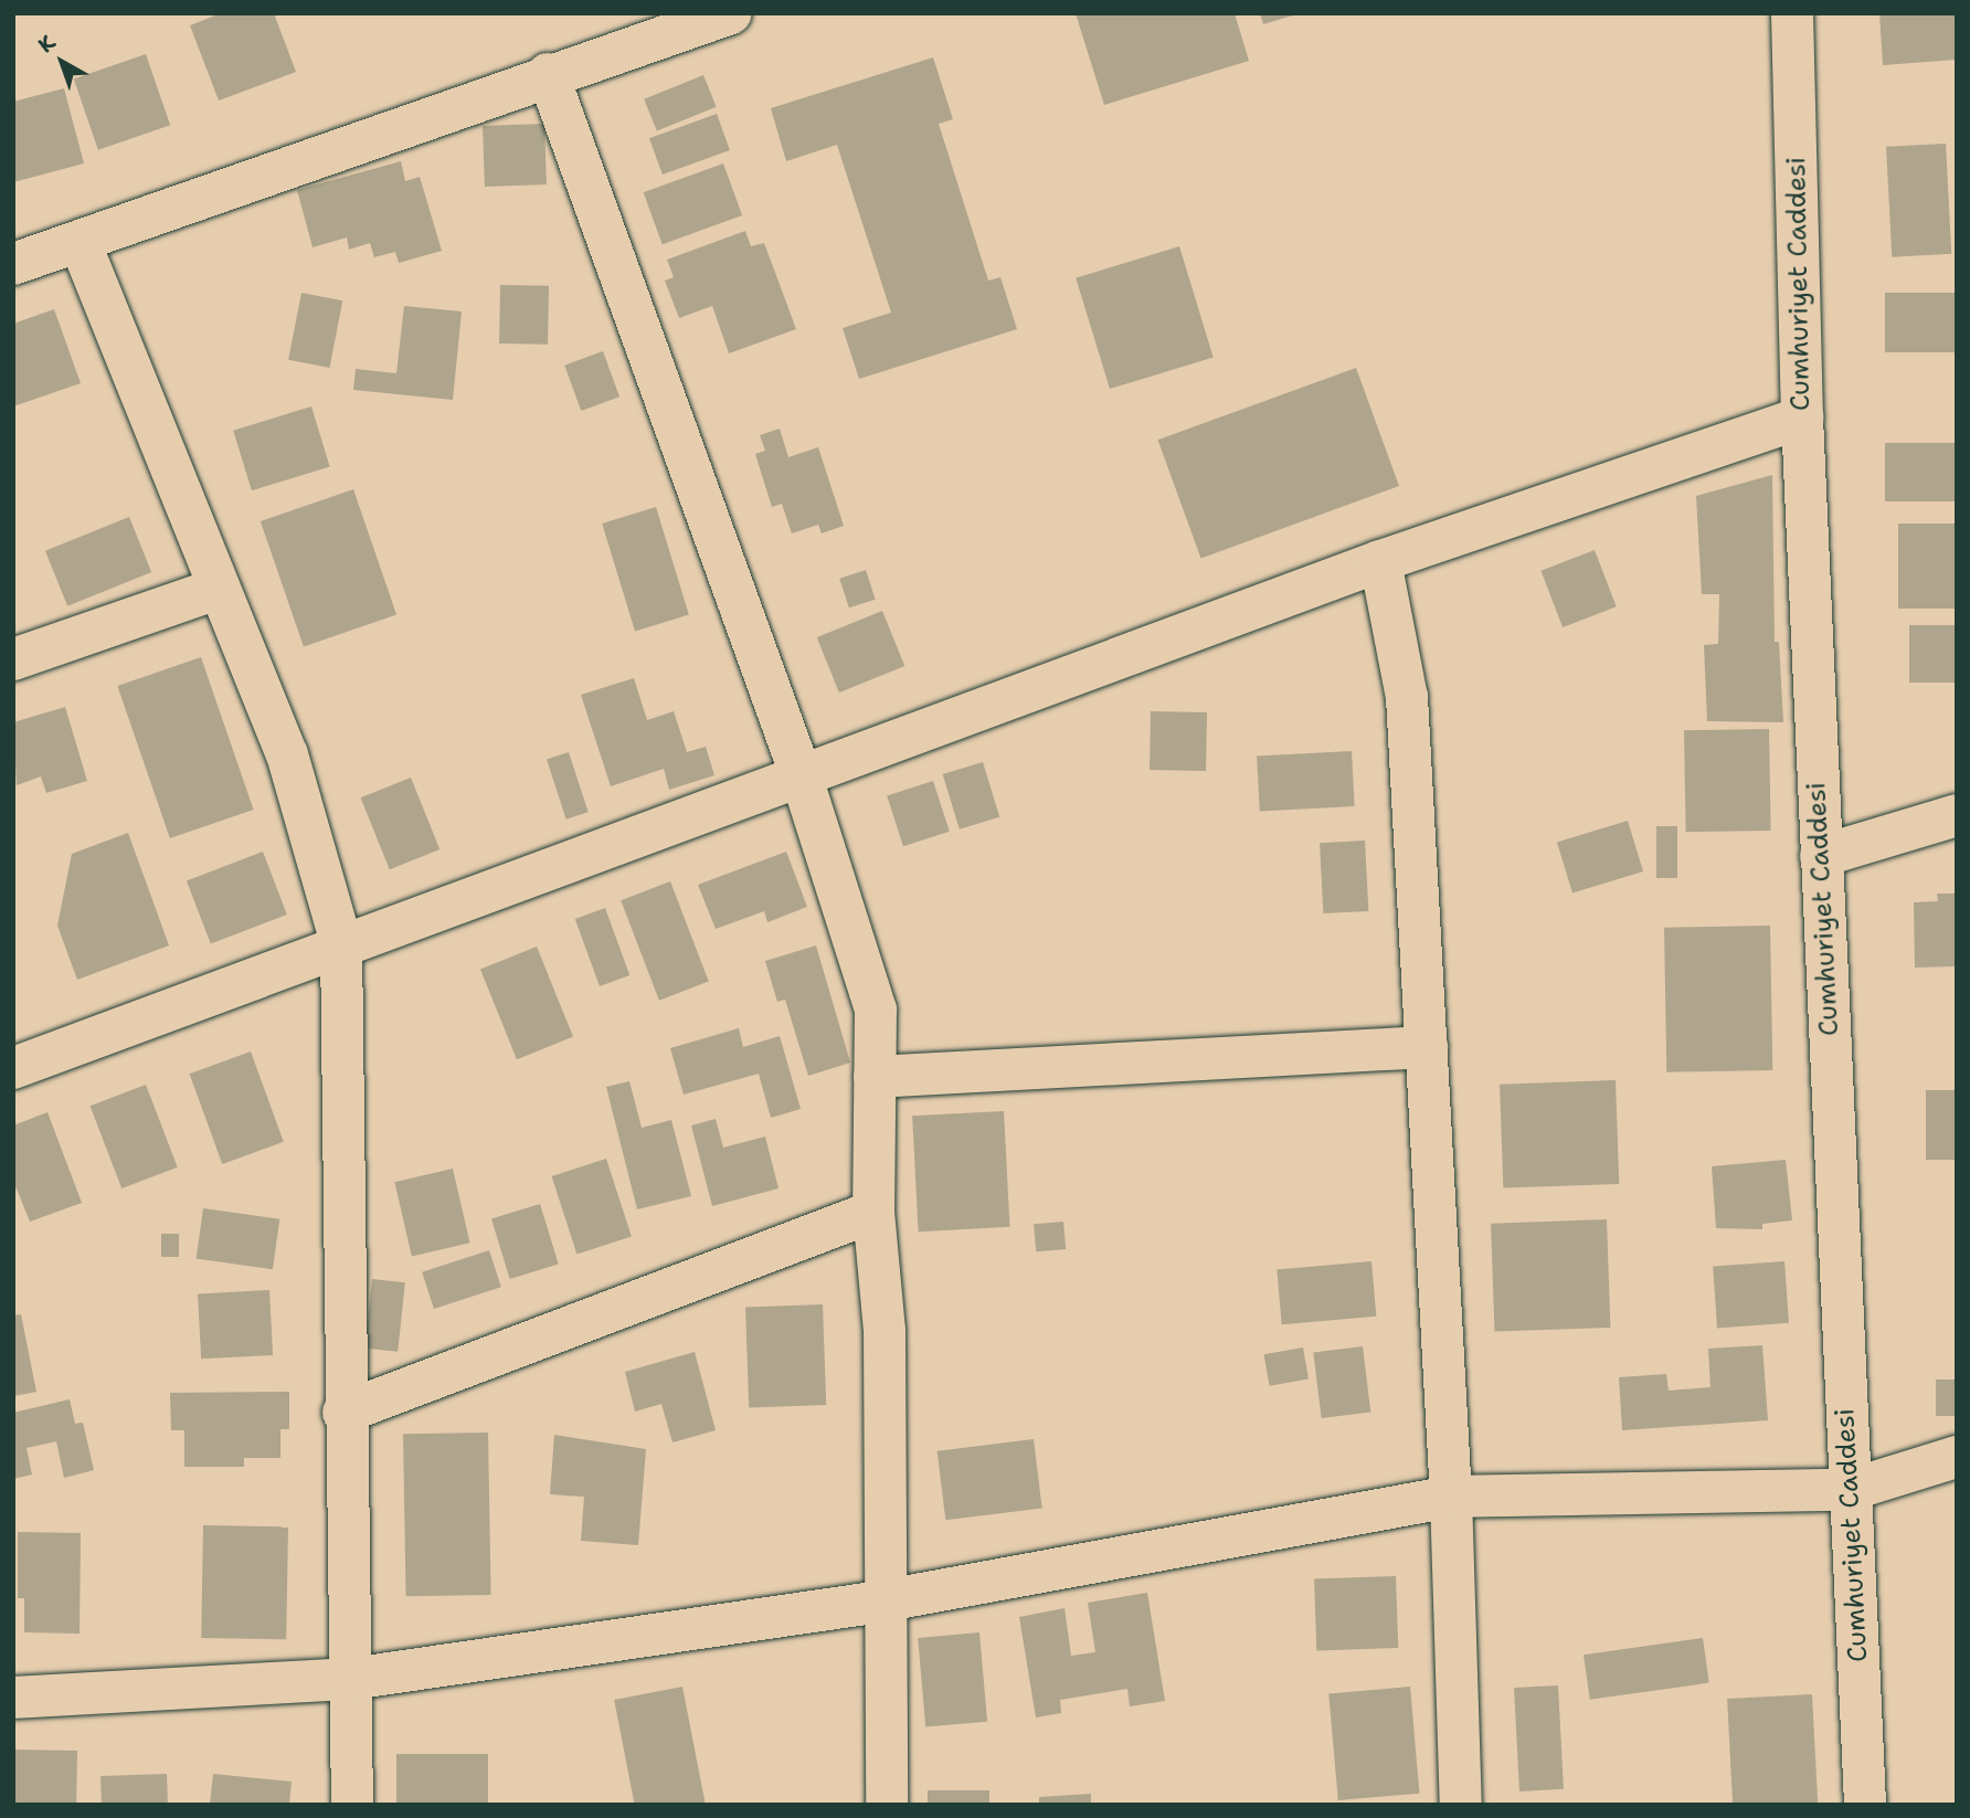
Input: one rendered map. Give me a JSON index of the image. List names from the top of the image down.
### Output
{
  "streets": {
    "street": ["Cumhuriyet Caddesi"]
  },
  "north": "top left"
}
